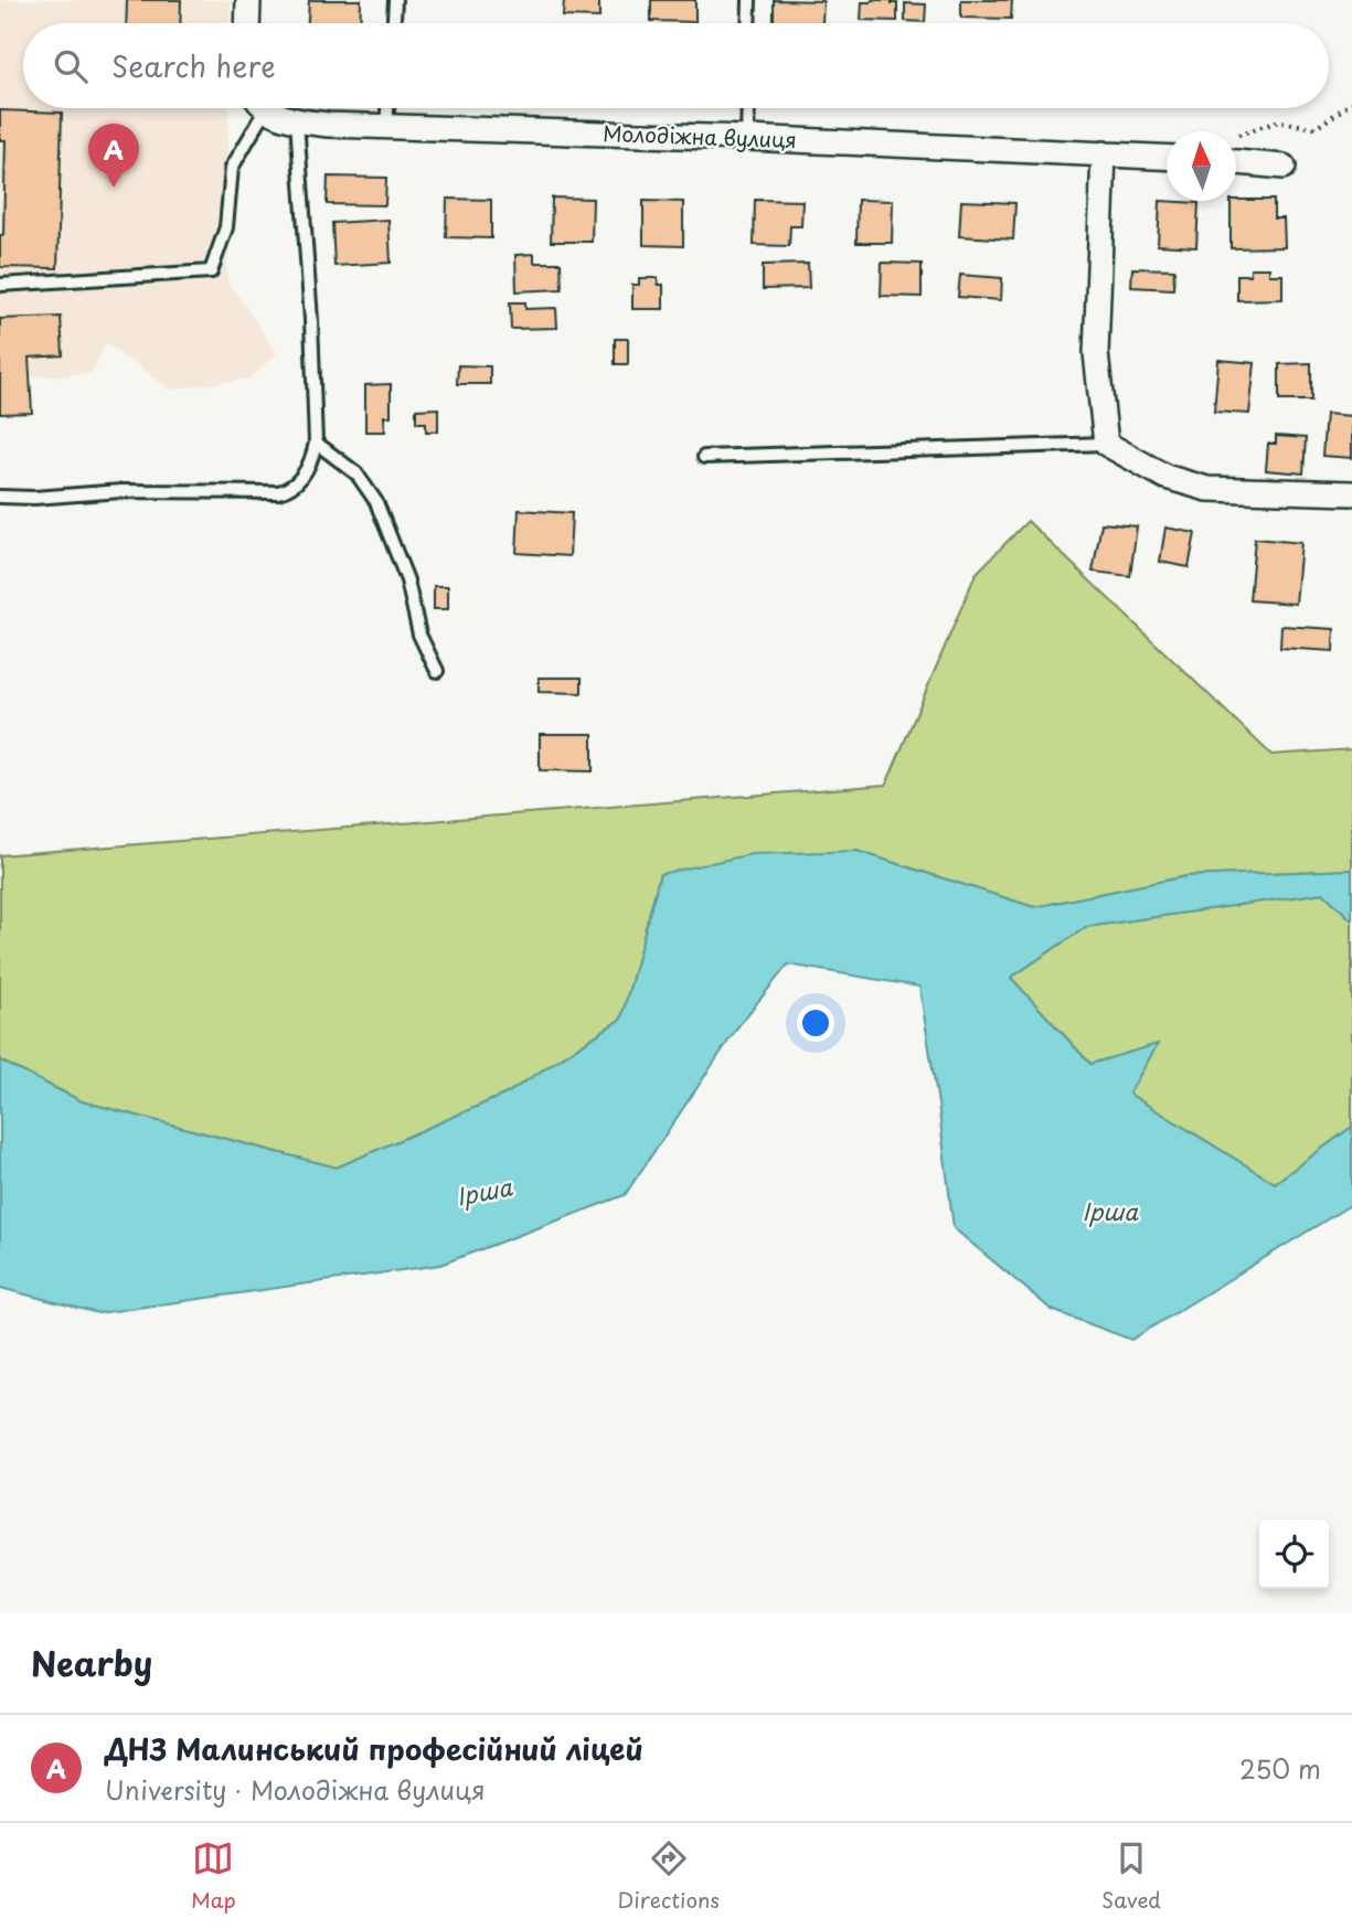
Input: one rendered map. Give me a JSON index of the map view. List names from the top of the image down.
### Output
{
  "streets": {
    "street": ["Молодіжна вулиця"]
  },
  "water": ["Ірша"],
  "north": "top",
  "page": {
    "search": "Search here",
    "pins": "A",
    "heading": "Nearby",
    "list": [
      {
        "mark": "A",
        "name": "ДНЗ Малинський професійний ліцей",
        "note": "University · Молодіжна вулиця",
        "value": "250 m"
      }
    ],
    "nav": ["Map", "Directions", "Saved"]
  }
}
